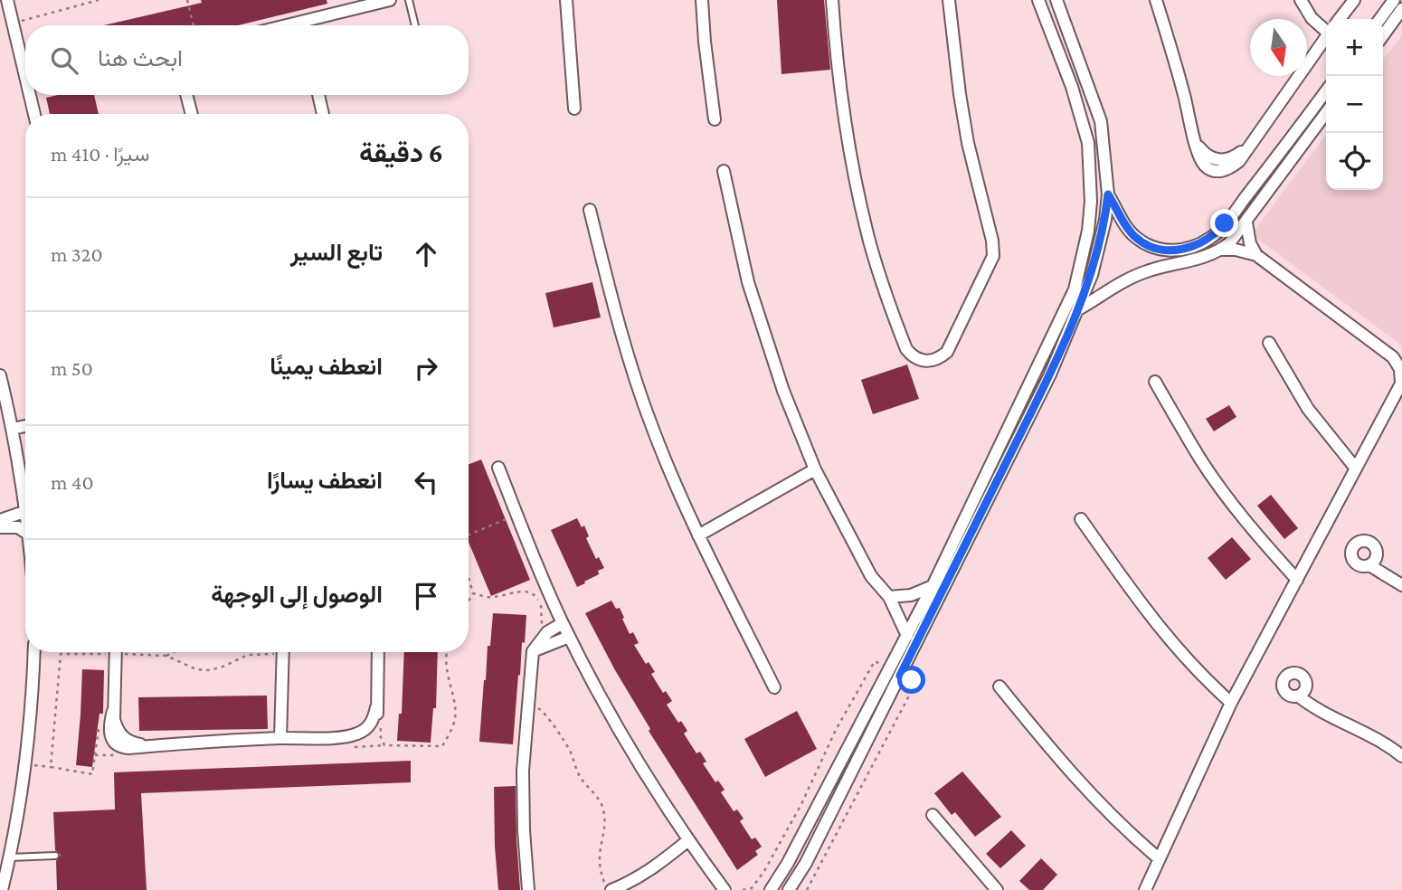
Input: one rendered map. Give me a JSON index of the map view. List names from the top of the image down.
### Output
{
  "north": "bottom",
  "page": {
    "map_buttons": ["+", "−"],
    "search": "ابحث هنا",
    "heading": ["6 دقيقة", "سيرًا · 410 m"],
    "list": [
      ["تابع السير", "320 m"],
      ["انعطف يمينًا", "50 m"],
      ["انعطف يسارًا", "40 m"],
      "الوصول إلى الوجهة"
    ]
  }
}
